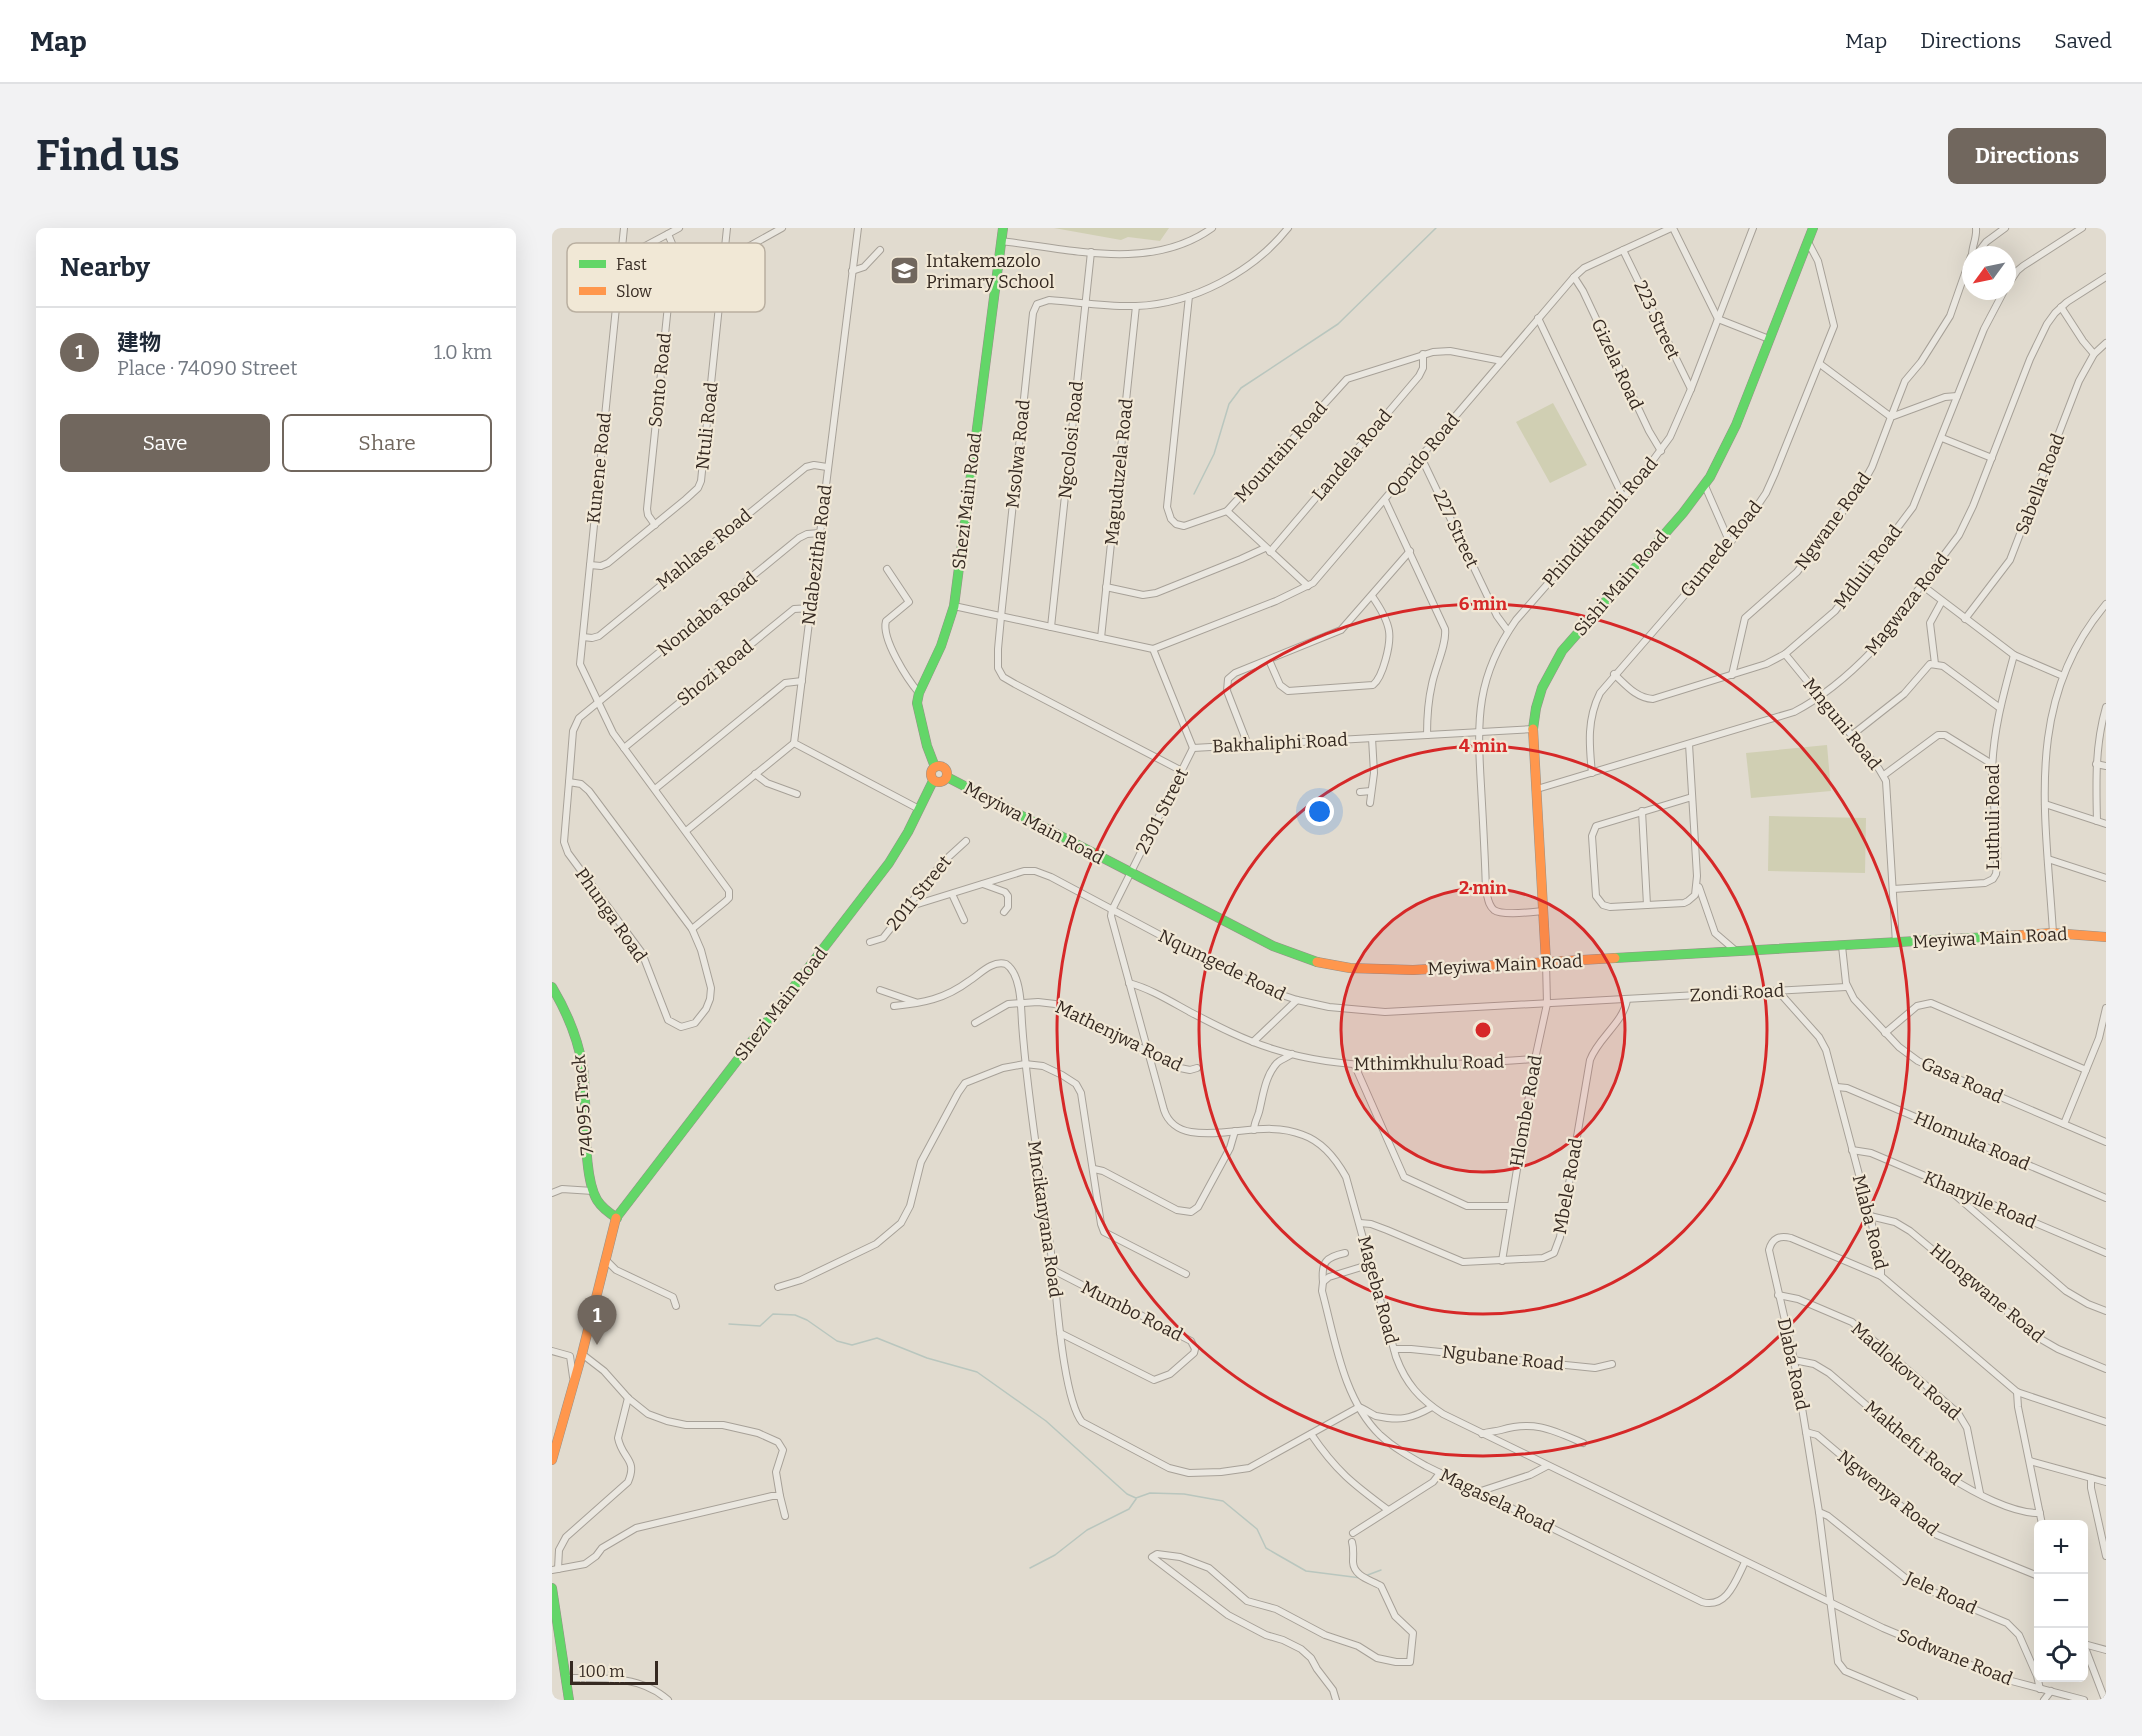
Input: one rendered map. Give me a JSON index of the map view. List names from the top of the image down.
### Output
{
  "streets": {
    "street": [
      "223 Street",
      "Gizela Road",
      "Sonto Road",
      "Ntuli Road",
      "Ngcolosi Road",
      "Mountain Road",
      "Msolwa Road",
      "Landela Road",
      "Qondo Road",
      "Kunene Road",
      "Maguduzela Road",
      "Sabella Road",
      "Shezi Main Road",
      "Ngwane Road",
      "Phindikhambi Road",
      "227 Street",
      "Mahlase Road",
      "Gumede Road",
      "Ndabezitha Road",
      "Mdluli Road",
      "Sishi Main Road",
      "Magwaza Road",
      "Nondaba Road",
      "Shozi Road",
      "Mnguni Road",
      "Bakhaliphi Road",
      "2301 Street",
      "Luthuli Road",
      "Meyiwa Main Road",
      "2011 Street",
      "Phunga Road",
      "Nqumgede Road",
      "Zondi Road",
      "Mathenjwa Road",
      "Mthimkhulu Road",
      "Gasa Road",
      "74095 Track",
      "Hlombe Road",
      "Hlomuka Road",
      "Mbele Road",
      "Khanyile Road",
      "Mncikanyana Road",
      "Mlaba Road",
      "Mageba Road",
      "Hlongwane Road",
      "Mumbo Road",
      "Ngubane Road",
      "Dlaba Road",
      "Madlokovu Road",
      "Makhefu Road",
      "Ngwenya Road",
      "Magasela Road",
      "Jele Road",
      "Sodwane Road"
    ]
  },
  "crossings": [
    ["223 Street", "Qondo Road"],
    ["223 Street", "Phindikhambi Road"],
    ["Gizela Road", "Qondo Road"],
    ["Gizela Road", "Phindikhambi Road"],
    ["Sonto Road", "Ntuli Road"],
    ["Ntuli Road", "Kunene Road"],
    ["Ngcolosi Road", "Msolwa Road"],
    ["Mountain Road", "Msolwa Road"],
    ["Mountain Road", "Landela Road"],
    ["Mountain Road", "Qondo Road"],
    ["Msolwa Road", "Maguduzela Road"],
    ["Msolwa Road", "2301 Street"],
    ["Landela Road", "Maguduzela Road"],
    ["Qondo Road", "227 Street"],
    ["Qondo Road", "Bakhaliphi Road"],
    ["Kunene Road", "Mahlase Road"],
    ["Kunene Road", "Nondaba Road"],
    ["Kunene Road", "Shozi Road"],
    ["Kunene Road", "Phunga Road"],
    ["Shezi Main Road", "Meyiwa Main Road"],
    ["Shezi Main Road", "74095 Track"],
    ["Ngwane Road", "Mdluli Road"],
    ["Phindikhambi Road", "227 Street"],
    ["Phindikhambi Road", "Sishi Main Road"],
    ["Phindikhambi Road", "Bakhaliphi Road"],
    ["Mahlase Road", "Ndabezitha Road"],
    ["Gumede Road", "Mdluli Road"],
    ["Gumede Road", "Sishi Main Road"],
    ["Gumede Road", "Magwaza Road"],
    ["Ndabezitha Road", "Nondaba Road"],
    ["Ndabezitha Road", "Shozi Road"],
    ["Mdluli Road", "Mnguni Road"],
    ["Sishi Main Road", "Magwaza Road"],
    ["Sishi Main Road", "Bakhaliphi Road"],
    ["Sishi Main Road", "Meyiwa Main Road"],
    ["Sishi Main Road", "Hlombe Road"],
    ["Magwaza Road", "Mnguni Road"],
    ["Mnguni Road", "Luthuli Road"],
    ["Mnguni Road", "Meyiwa Main Road"],
    ["Bakhaliphi Road", "2301 Street"],
    ["2301 Street", "Meyiwa Main Road"],
    ["Meyiwa Main Road", "Hlombe Road"],
    ["2011 Street", "Nqumgede Road"],
    ["Nqumgede Road", "Zondi Road"],
    ["Nqumgede Road", "Hlombe Road"],
    ["Nqumgede Road", "Mbele Road"],
    ["Nqumgede Road", "Mageba Road"],
    ["Zondi Road", "Gasa Road"],
    ["Zondi Road", "Mbele Road"],
    ["Zondi Road", "Mlaba Road"],
    ["Mathenjwa Road", "Mncikanyana Road"],
    ["Mathenjwa Road", "Mageba Road"],
    ["Mthimkhulu Road", "Hlombe Road"],
    ["Mthimkhulu Road", "Mageba Road"],
    ["Hlombe Road", "Mbele Road"],
    ["Hlomuka Road", "Mlaba Road"],
    ["Mbele Road", "Mageba Road"],
    ["Khanyile Road", "Mlaba Road"],
    ["Mncikanyana Road", "Mumbo Road"],
    ["Mncikanyana Road", "Magasela Road"],
    ["Mlaba Road", "Hlongwane Road"],
    ["Mlaba Road", "Dlaba Road"],
    ["Mageba Road", "Ngubane Road"],
    ["Mageba Road", "Dlaba Road"],
    ["Mageba Road", "Magasela Road"],
    ["Mageba Road", "Sodwane Road"],
    ["Dlaba Road", "Madlokovu Road"],
    ["Dlaba Road", "Makhefu Road"],
    ["Dlaba Road", "Ngwenya Road"],
    ["Dlaba Road", "Jele Road"],
    ["Dlaba Road", "Sodwane Road"],
    ["Madlokovu Road", "Makhefu Road"],
    ["Jele Road", "Sodwane Road"]
  ],
  "places": {
    "school or university": ["Intakemazolo Primary School"]
  },
  "legend": ["Fast", "Slow"],
  "scale_bar": "100 m",
  "north": "bottom left",
  "page": {
    "header": "Map",
    "nav": ["Map", "Directions", "Saved"],
    "buttons": [
      "Directions",
      ["Save", "Share"]
    ],
    "title": "Find us",
    "heading": "Nearby",
    "list": [
      {
        "mark": "1",
        "name": "建物",
        "note": "Place · 74090 Street",
        "value": "1.0 km"
      }
    ],
    "pins": "1",
    "map_buttons": ["+", "−"],
    "scale": "100 m"
  },
  "rings": ["6 min", "4 min", "2 min"]
}
